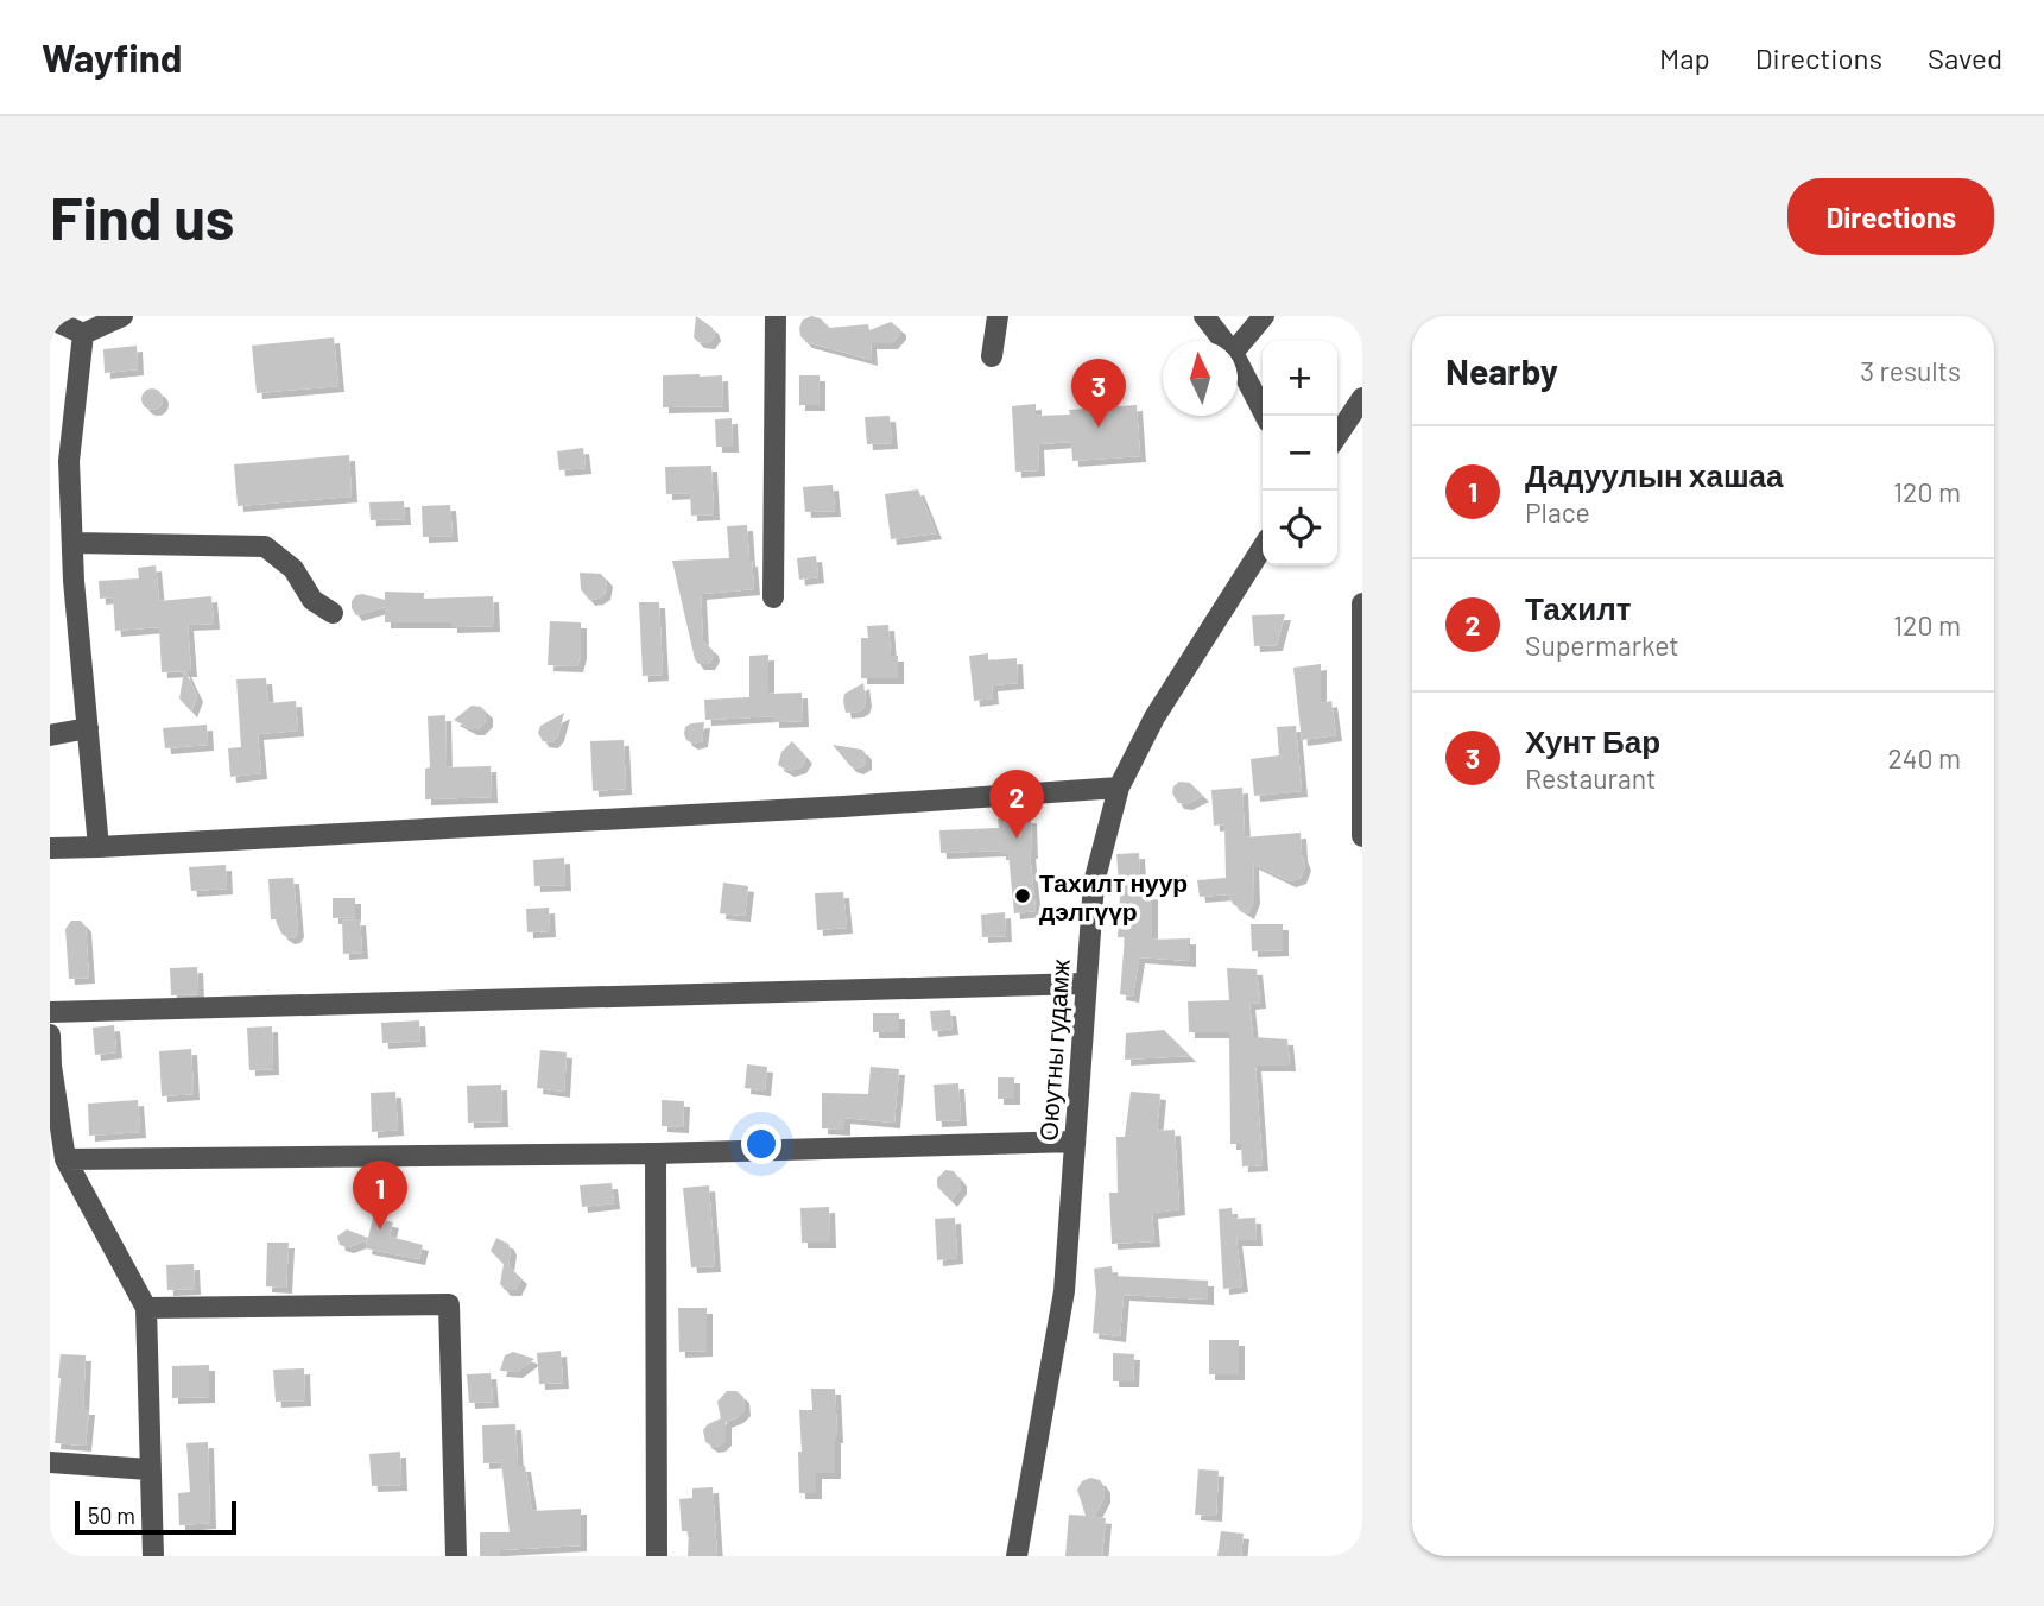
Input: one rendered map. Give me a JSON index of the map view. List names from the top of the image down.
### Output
{
  "streets": {
    "street": ["Оюутны гудамж"]
  },
  "places": ["Тахилт нуур дэлгүүр"],
  "scale_bar": "50 m",
  "north": "top",
  "page": {
    "header": "Wayfind",
    "nav": ["Map", "Directions", "Saved"],
    "buttons": "Directions",
    "title": "Find us",
    "heading": ["Nearby", "3 results"],
    "map_buttons": ["+", "−"],
    "pins": ["3", "2", "1"],
    "list": [
      {
        "mark": "1",
        "name": "Дадуулын хашаа",
        "note": "Place",
        "value": "120 m"
      },
      {
        "mark": "2",
        "name": "Тахилт",
        "note": "Supermarket",
        "value": "120 m"
      },
      {
        "mark": "3",
        "name": "Хунт Бар",
        "note": "Restaurant",
        "value": "240 m"
      }
    ],
    "scale": "50 m"
  }
}
